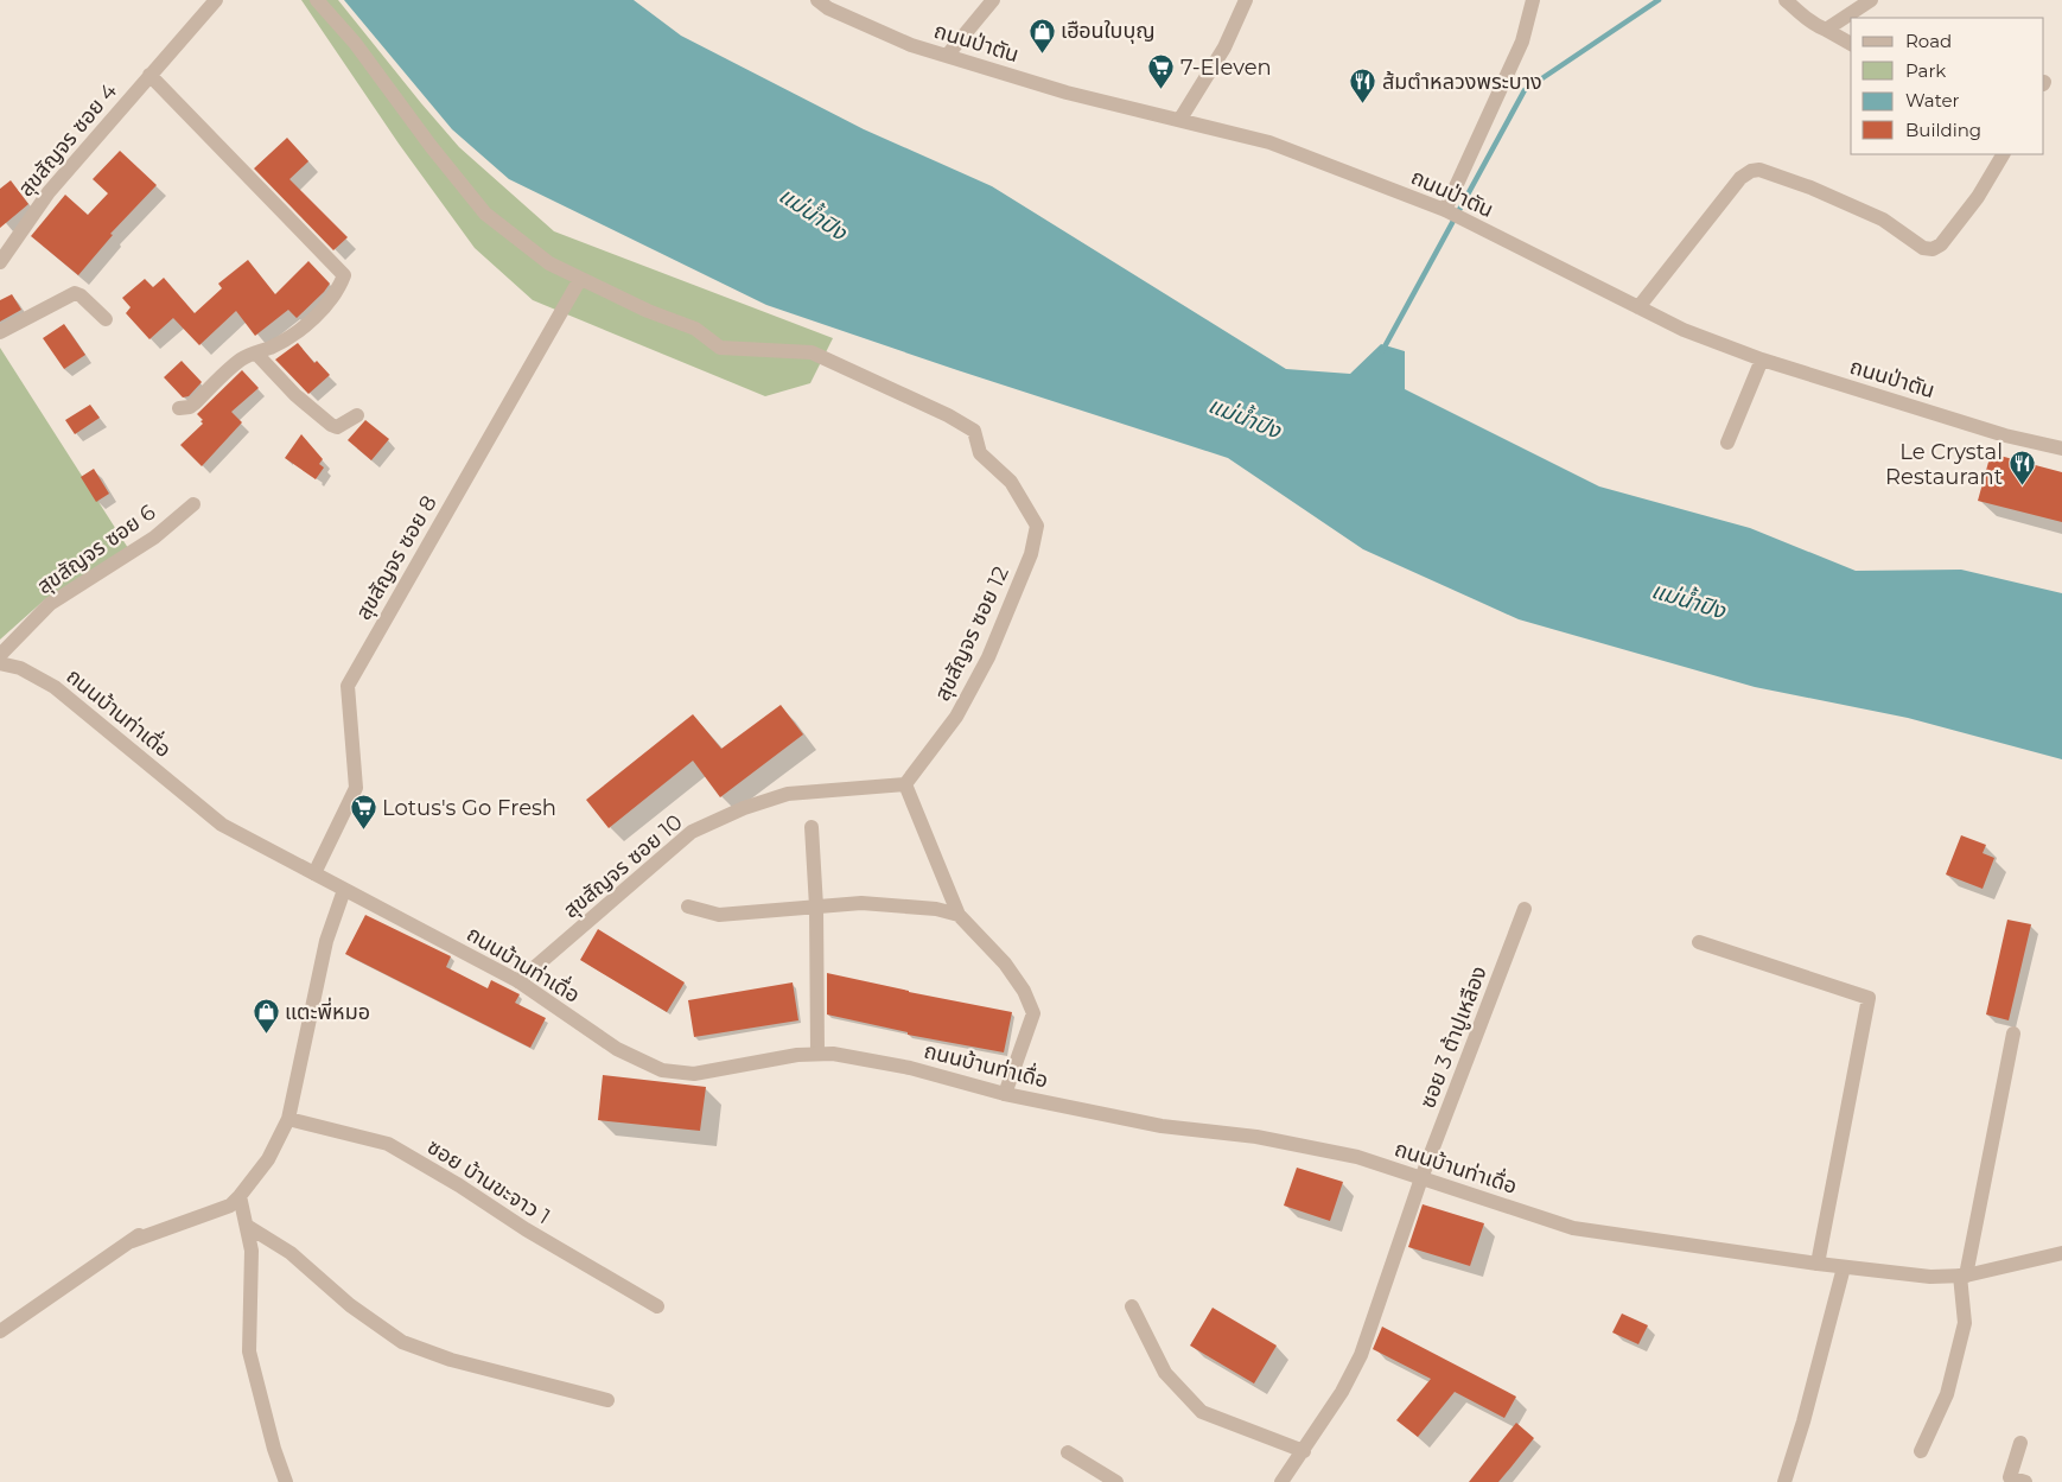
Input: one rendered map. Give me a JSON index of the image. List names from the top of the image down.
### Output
{
  "streets": {
    "street": [
      "ถนนป่าตัน",
      "สุขสัญจร ซอย 4",
      "สุขสัญจร ซอย 6",
      "สุขสัญจร ซอย 8",
      "สุขสัญจร ซอย 12",
      "ถนนบ้านท่าเดื่อ",
      "สุขสัญจร ซอย 10",
      "ซอย 3 ต้าปูเหลือง",
      "ซอย บ้านขะจาว 1"
    ]
  },
  "crossings": [
    ["สุขสัญจร ซอย 8", "สุขสัญจร ซอย 12"],
    ["สุขสัญจร ซอย 8", "ถนนบ้านท่าเดื่อ"],
    ["สุขสัญจร ซอย 12", "สุขสัญจร ซอย 10"],
    ["ถนนบ้านท่าเดื่อ", "สุขสัญจร ซอย 10"],
    ["ถนนบ้านท่าเดื่อ", "ซอย 3 ต้าปูเหลือง"]
  ],
  "water": ["แม่น้ำปิง"],
  "places": {
    "shop": ["เฮือนใบบุญ", "แตะพี่หมอ"],
    "supermarket": ["7-Eleven", "Lotus's Go Fresh"],
    "restaurant": ["ส้มตำหลวงพระบาง", "Le Crystal Restaurant"]
  },
  "legend": [
    "Road",
    "Park",
    "Water",
    "Building"
  ]
}
